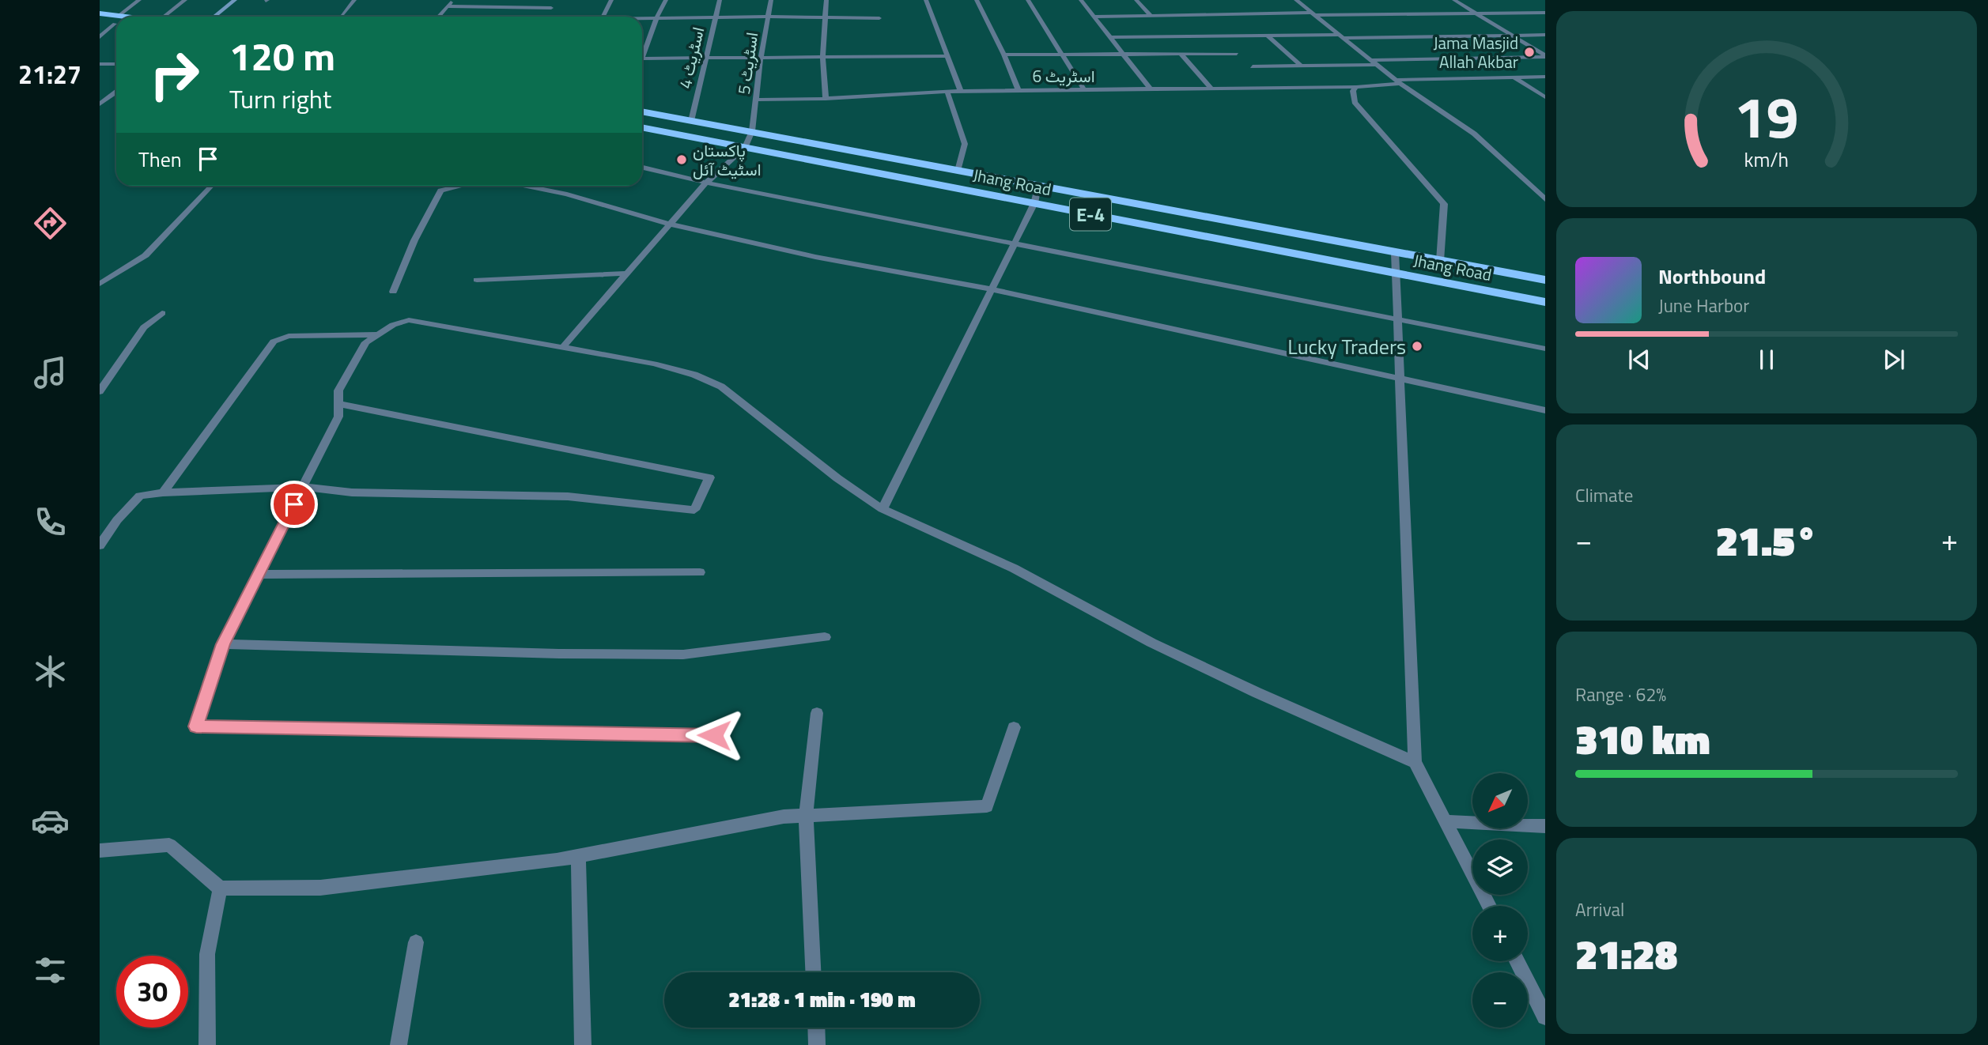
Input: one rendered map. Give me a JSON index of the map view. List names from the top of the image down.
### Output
{
  "streets": {
    "highway": ["Jhang Road", "E-4"],
    "street": ["اسٹریٹ 4", "اسٹریٹ 5", "اسٹریٹ 6"]
  },
  "crossings": [
    ["اسٹریٹ 4", "Jhang Road"],
    ["اسٹریٹ 5", "اسٹریٹ 6"],
    ["اسٹریٹ 5", "Jhang Road"]
  ],
  "places": ["Jama Masjid Allah Akbar", "پاکستان اسٹیٹ آئل", "Lucky Traders"],
  "north": "bottom left",
  "page": {
    "tabs": "21:27",
    "turn": ["120 m", "Turn right"],
    "then": "Then",
    "song": ["Northbound", "June Harbor"],
    "tile": [
      "Climate",
      ["Range · 62%", "310 km"],
      ["Arrival", "21:28"]
    ],
    "heat": ["−", "21.5°", "+"],
    "map_buttons": ["+", "−"],
    "limit": "30",
    "trip": "21:28 · 1 min · 190 m",
    "gauge": ["19", "km/h"]
  }
}
